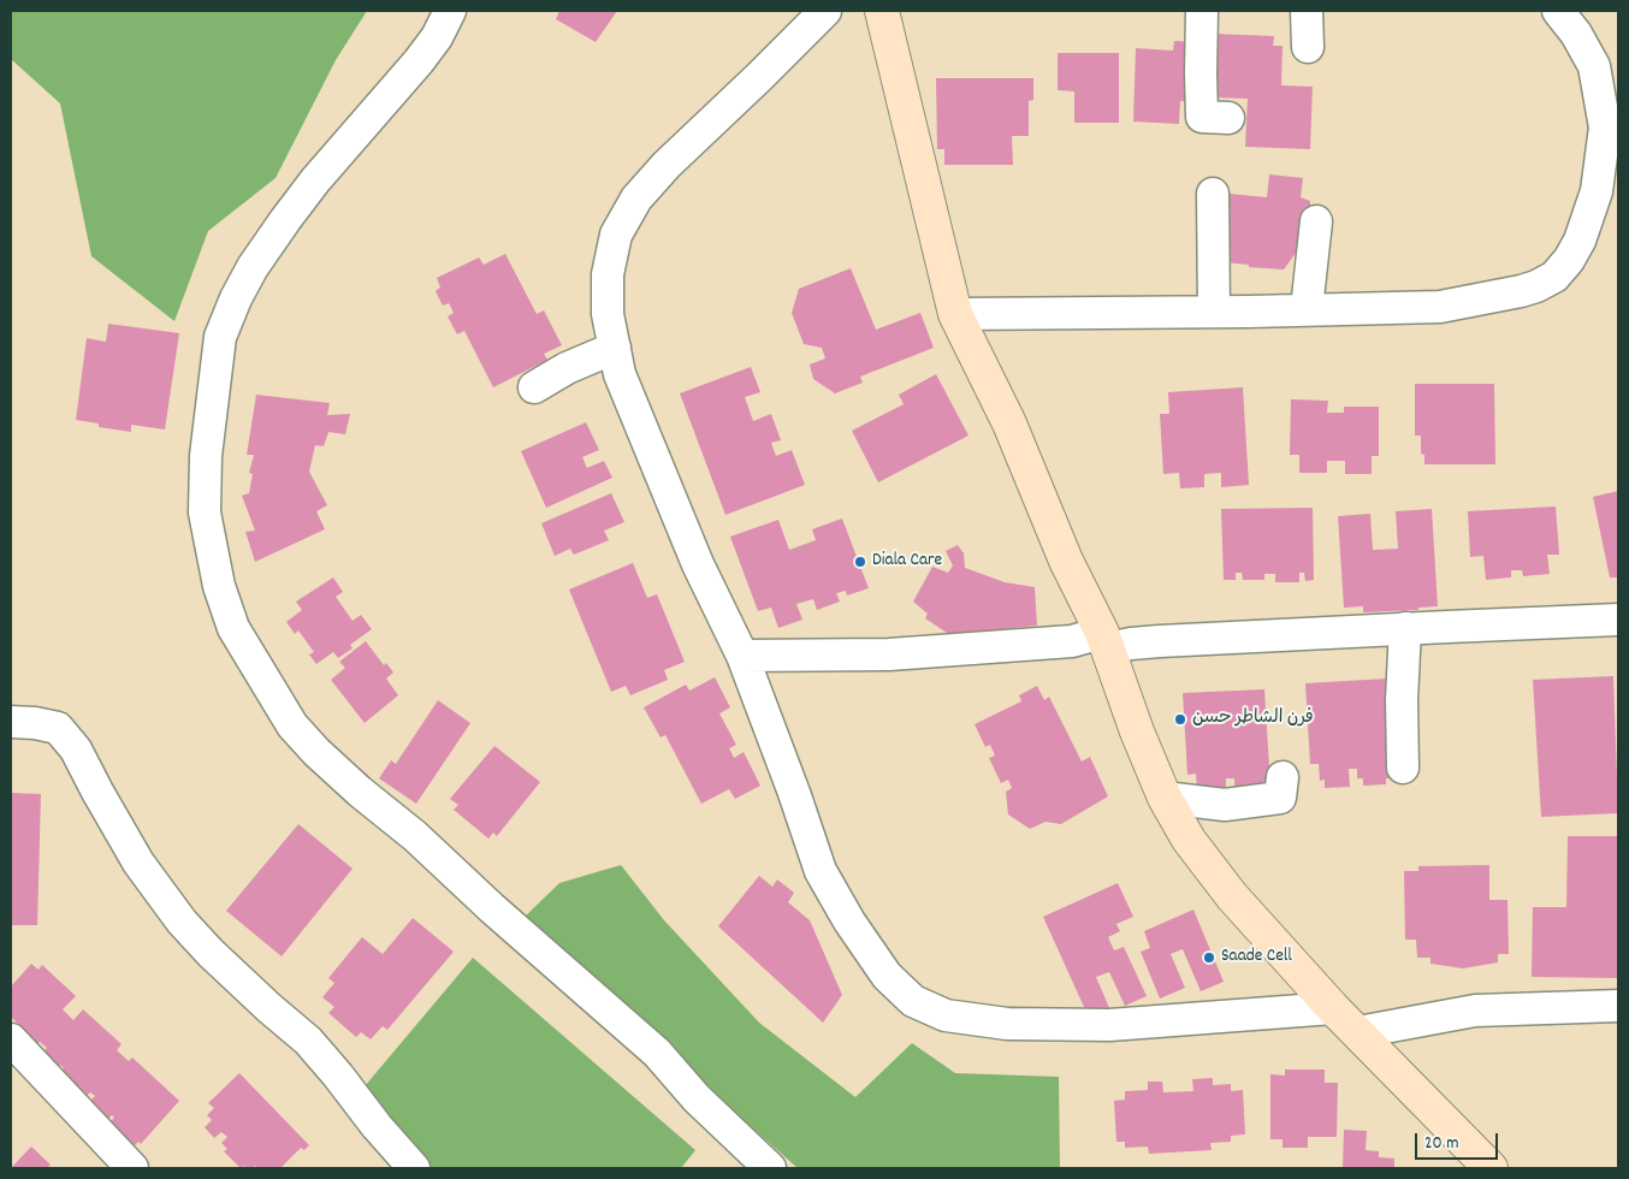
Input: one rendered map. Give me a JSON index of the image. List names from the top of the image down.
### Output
{
  "places": ["Diala Care", "فرن الشاطر حسن", "Saade Cell"],
  "scale_bar": "20 m"
}
